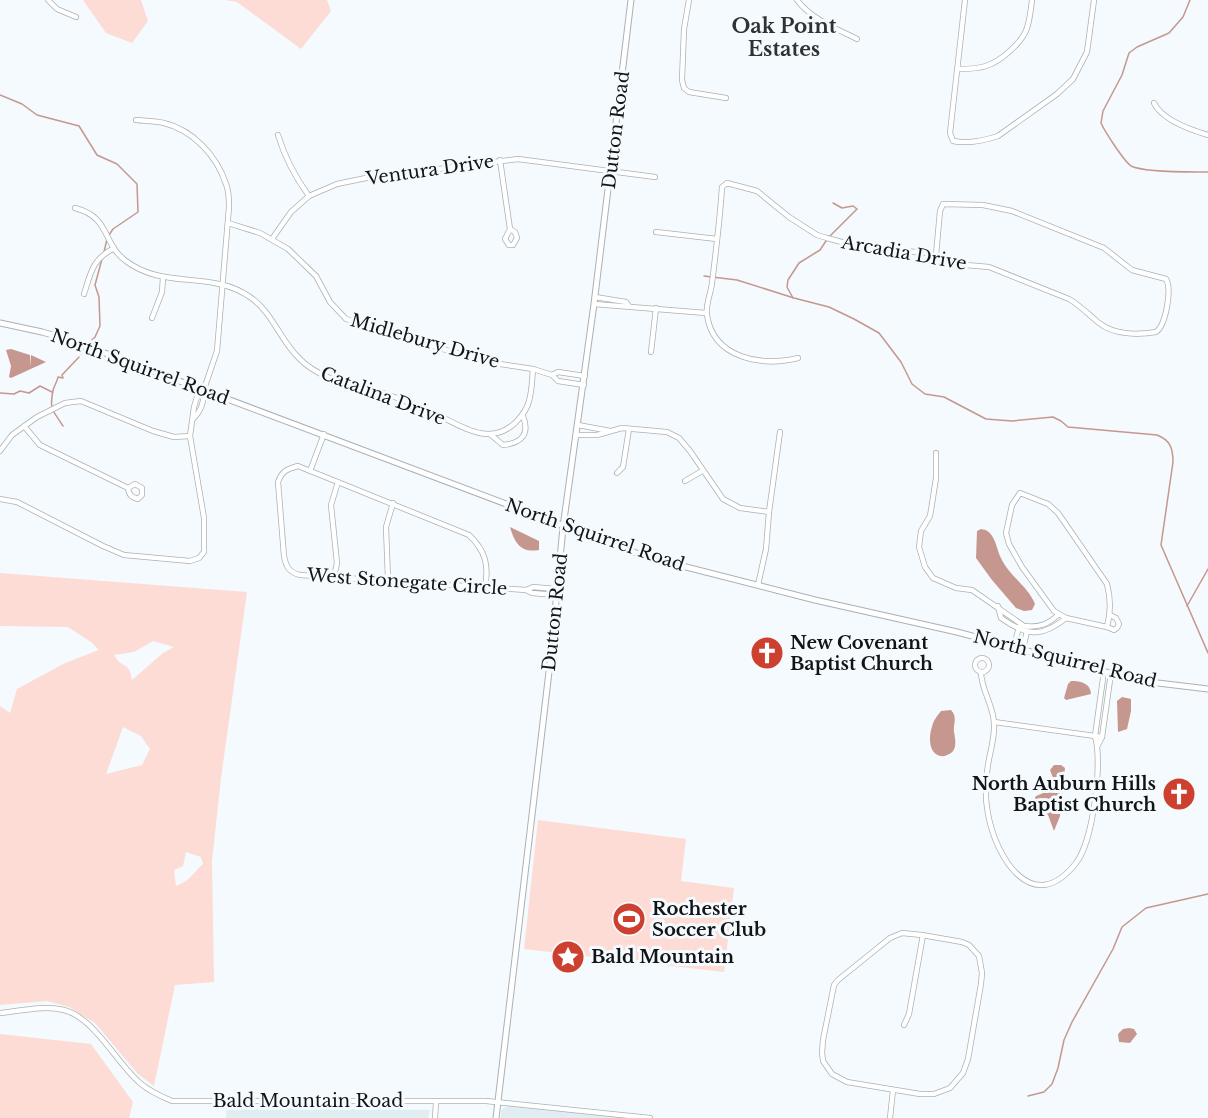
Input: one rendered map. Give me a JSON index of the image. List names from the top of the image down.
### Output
{
  "streets": {
    "street": [
      "Dutton Road",
      "Ventura Drive",
      "Arcadia Drive",
      "Midlebury Drive",
      "North Squirrel Road",
      "Catalina Drive",
      "West Stonegate Circle",
      "Bald Mountain Road"
    ]
  },
  "crossings": [
    ["Dutton Road", "Ventura Drive"],
    ["Dutton Road", "Midlebury Drive"],
    ["Dutton Road", "North Squirrel Road"],
    ["Dutton Road", "West Stonegate Circle"],
    ["Dutton Road", "Bald Mountain Road"],
    ["Ventura Drive", "Midlebury Drive"]
  ],
  "districts": ["Oak Point Estates"],
  "places": {
    "church": ["New Covenant Baptist Church", "North Auburn Hills Baptist Church"],
    "sports": ["Rochester Soccer Club"],
    "place": ["Bald Mountain"]
  }
}
